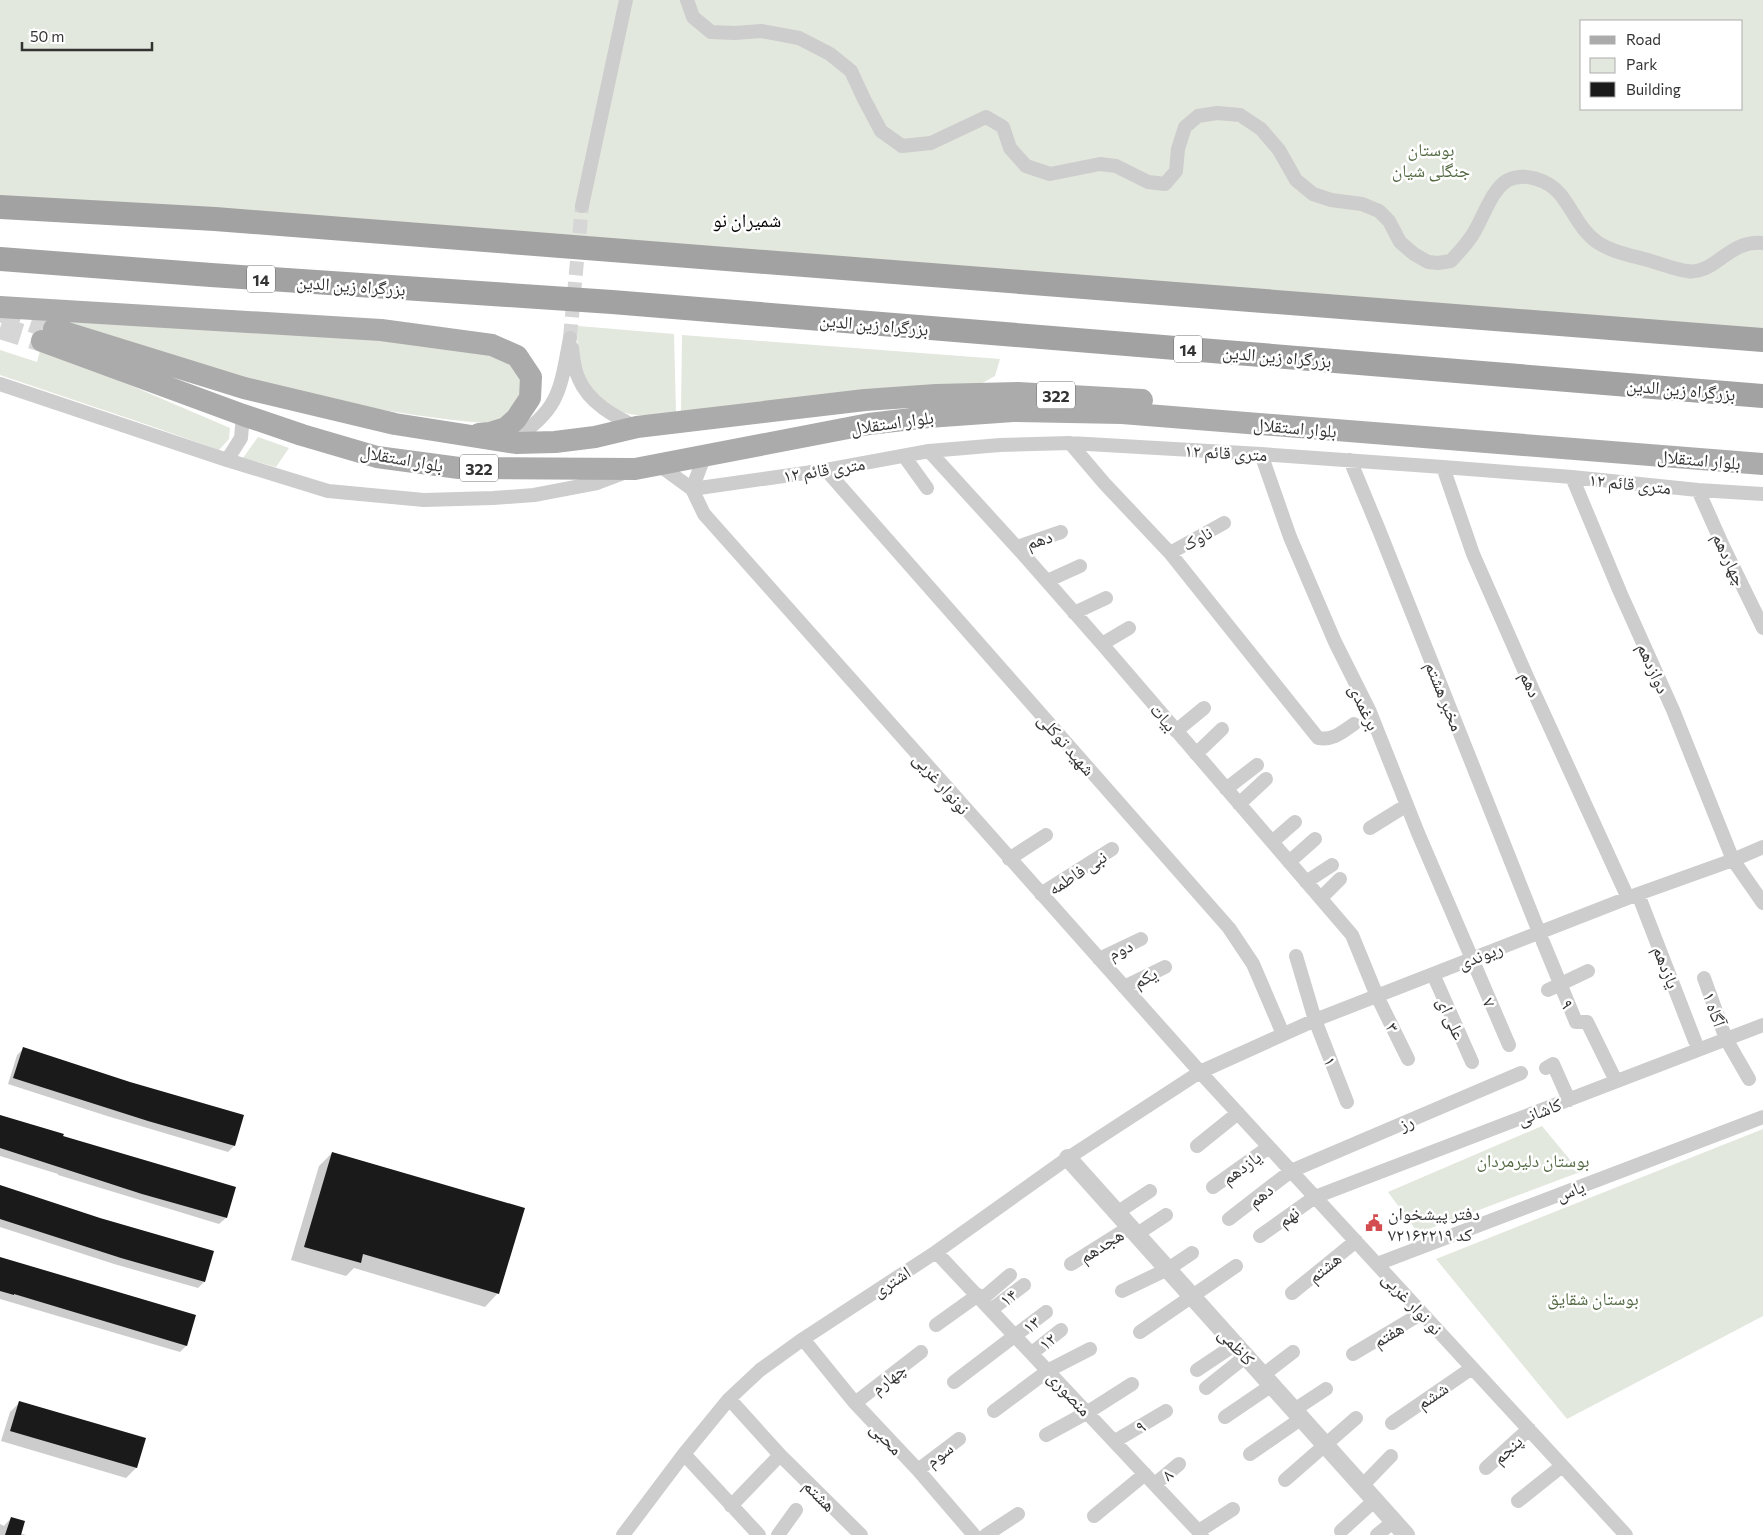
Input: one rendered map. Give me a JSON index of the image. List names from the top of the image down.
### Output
{
  "streets": {
    "highway": ["14", "بزرگراه زین الدین"],
    "main road": ["322", "بلوار استقلال"],
    "street": [
      "۱۲ متری قائم",
      "ناوک",
      "دهم",
      "چهاردهم",
      "دوازدهم",
      "مخبر هشتم",
      "برغمدی",
      "بیات",
      "شهید توکلی",
      "نونوار غربی",
      "نبی فاطمه",
      "دوم",
      "ریوندی",
      "یازدهم",
      "یکم",
      "۷",
      "۹",
      "آگاه ۱",
      "علی ای",
      "۳",
      "۱",
      "کاشانی",
      "رز",
      "یاس",
      "نهم",
      "هجدهم",
      "هشتم",
      "اشتری",
      "۱۴",
      "نو نوار غربی",
      "۱۳",
      "هفتم",
      "۱۲",
      "کاظمی",
      "چهارم",
      "منصوری",
      "ششم",
      "محبی",
      "پنجم",
      "سوم",
      "۸"
    ]
  },
  "crossings": [
    ["۱۲ متری قائم", "دهم"],
    ["۱۲ متری قائم", "چهاردهم"],
    ["۱۲ متری قائم", "دوازدهم"],
    ["۱۲ متری قائم", "مخبر هشتم"],
    ["۱۲ متری قائم", "برغمدی"],
    ["۱۲ متری قائم", "بیات"],
    ["۱۲ متری قائم", "شهید توکلی"],
    ["۱۲ متری قائم", "نونوار غربی"],
    ["ناوک", "برغمدی"],
    ["دهم", "بیات"],
    ["دهم", "ریوندی"],
    ["دهم", "یازدهم"],
    ["دهم", "رز"],
    ["دهم", "نو نوار غربی"],
    ["دوازدهم", "ریوندی"],
    ["مخبر هشتم", "ریوندی"],
    ["مخبر هشتم", "۹"],
    ["برغمدی", "ریوندی"],
    ["برغمدی", "۷"],
    ["بیات", "ریوندی"],
    ["بیات", "۳"],
    ["شهید توکلی", "ریوندی"],
    ["نونوار غربی", "نبی فاطمه"],
    ["نونوار غربی", "دوم"],
    ["نونوار غربی", "ریوندی"],
    ["نونوار غربی", "یکم"],
    ["نونوار غربی", "اشتری"],
    ["نونوار غربی", "نو نوار غربی"],
    ["ریوندی", "یازدهم"],
    ["ریوندی", "۷"],
    ["ریوندی", "۹"],
    ["ریوندی", "علی ای"],
    ["ریوندی", "۳"],
    ["ریوندی", "۱"],
    ["ریوندی", "اشتری"],
    ["ریوندی", "نو نوار غربی"],
    ["یازدهم", "نو نوار غربی"],
    ["۹", "کاشانی"],
    ["۹", "منصوری"],
    ["آگاه ۱", "کاشانی"],
    ["کاشانی", "نهم"],
    ["کاشانی", "نو نوار غربی"],
    ["رز", "نو نوار غربی"],
    ["یاس", "نو نوار غربی"],
    ["نهم", "نو نوار غربی"],
    ["هجدهم", "کاظمی"],
    ["هشتم", "نو نوار غربی"],
    ["اشتری", "نو نوار غربی"],
    ["اشتری", "کاظمی"],
    ["اشتری", "منصوری"],
    ["اشتری", "محبی"],
    ["۱۴", "منصوری"],
    ["نو نوار غربی", "هفتم"],
    ["نو نوار غربی", "ششم"],
    ["نو نوار غربی", "پنجم"],
    ["۱۳", "منصوری"],
    ["۱۲", "منصوری"],
    ["چهارم", "محبی"],
    ["منصوری", "۸"],
    ["محبی", "سوم"]
  ],
  "districts": ["شمیران نو"],
  "parks": ["بوستان جنگلی شیان", "بوستان دلیرمردان", "بوستان شقایق"],
  "places": {
    "public building": ["دفتر پیشخوان کد ۷۲۱۶۲۲۱۹"]
  },
  "legend": ["Road", "Park", "Building"],
  "scale_bar": "50 m"
}
